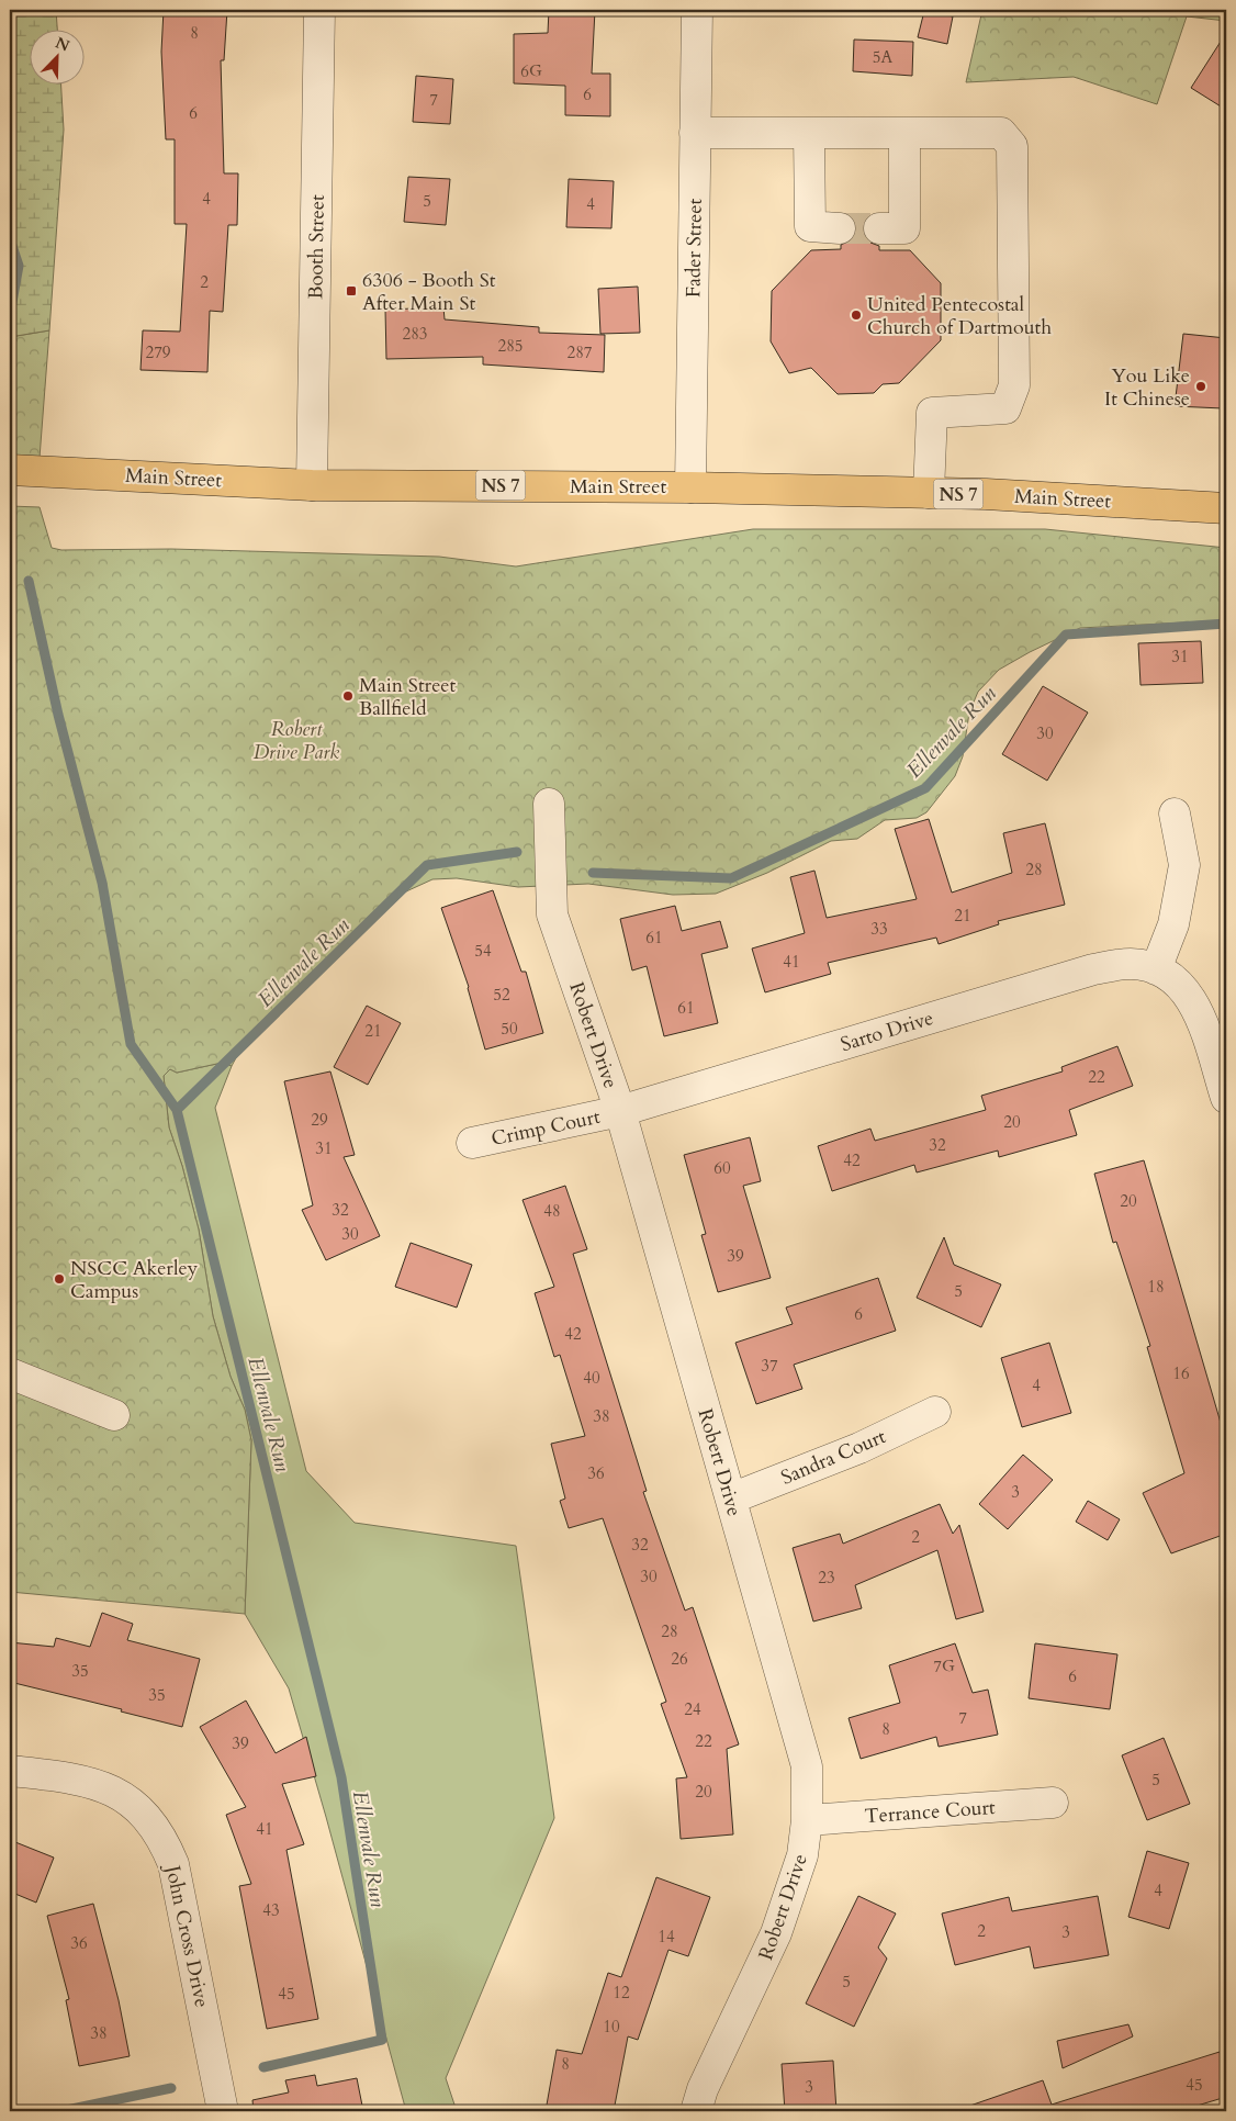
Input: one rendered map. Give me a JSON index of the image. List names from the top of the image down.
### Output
{
  "streets": {
    "main road": ["Main Street", "NS 7"],
    "street": [
      "Booth Street",
      "Fader Street",
      "Sarto Drive",
      "Robert Drive",
      "Crimp Court",
      "Sandra Court",
      "Terrance Court",
      "John Cross Drive"
    ]
  },
  "crossings": [
    ["Booth Street", "Main Street"],
    ["Fader Street", "Main Street"],
    ["Sarto Drive", "Robert Drive"],
    ["Sarto Drive", "Crimp Court"],
    ["Robert Drive", "Crimp Court"],
    ["Robert Drive", "Sandra Court"],
    ["Robert Drive", "Terrance Court"]
  ],
  "water": ["Ellenvale Run"],
  "parks": ["Robert Drive Park"],
  "places": {
    "transit": ["6306 - Booth St After Main St"],
    "other": [
      "United Pentecostal Church of Dartmouth",
      "You Like It Chinese",
      "Main Street Ballfield",
      "NSCC Akerley Campus"
    ]
  },
  "house_numbers": [
    "8",
    "5A",
    "6G",
    "6",
    "7",
    "6",
    "4",
    "5",
    "4",
    "2",
    "283",
    "285",
    "279",
    "287",
    "31",
    "30",
    "28",
    "21",
    "33",
    "61",
    "54",
    "41",
    "52",
    "61",
    "50",
    "21",
    "22",
    "29",
    "20",
    "32",
    "31",
    "42",
    "60",
    "20",
    "32",
    "48",
    "30",
    "39",
    "18",
    "5",
    "6",
    "42",
    "37",
    "16",
    "40",
    "4",
    "38",
    "36",
    "3",
    "2",
    "32",
    "30",
    "23",
    "28",
    "26",
    "7G",
    "35",
    "6",
    "35",
    "24",
    "7",
    "8",
    "22",
    "39",
    "5",
    "20",
    "41",
    "4",
    "43",
    "2",
    "3",
    "14",
    "36",
    "5",
    "12",
    "45",
    "10",
    "38",
    "8",
    "45",
    "3"
  ],
  "north": "top right"
}
